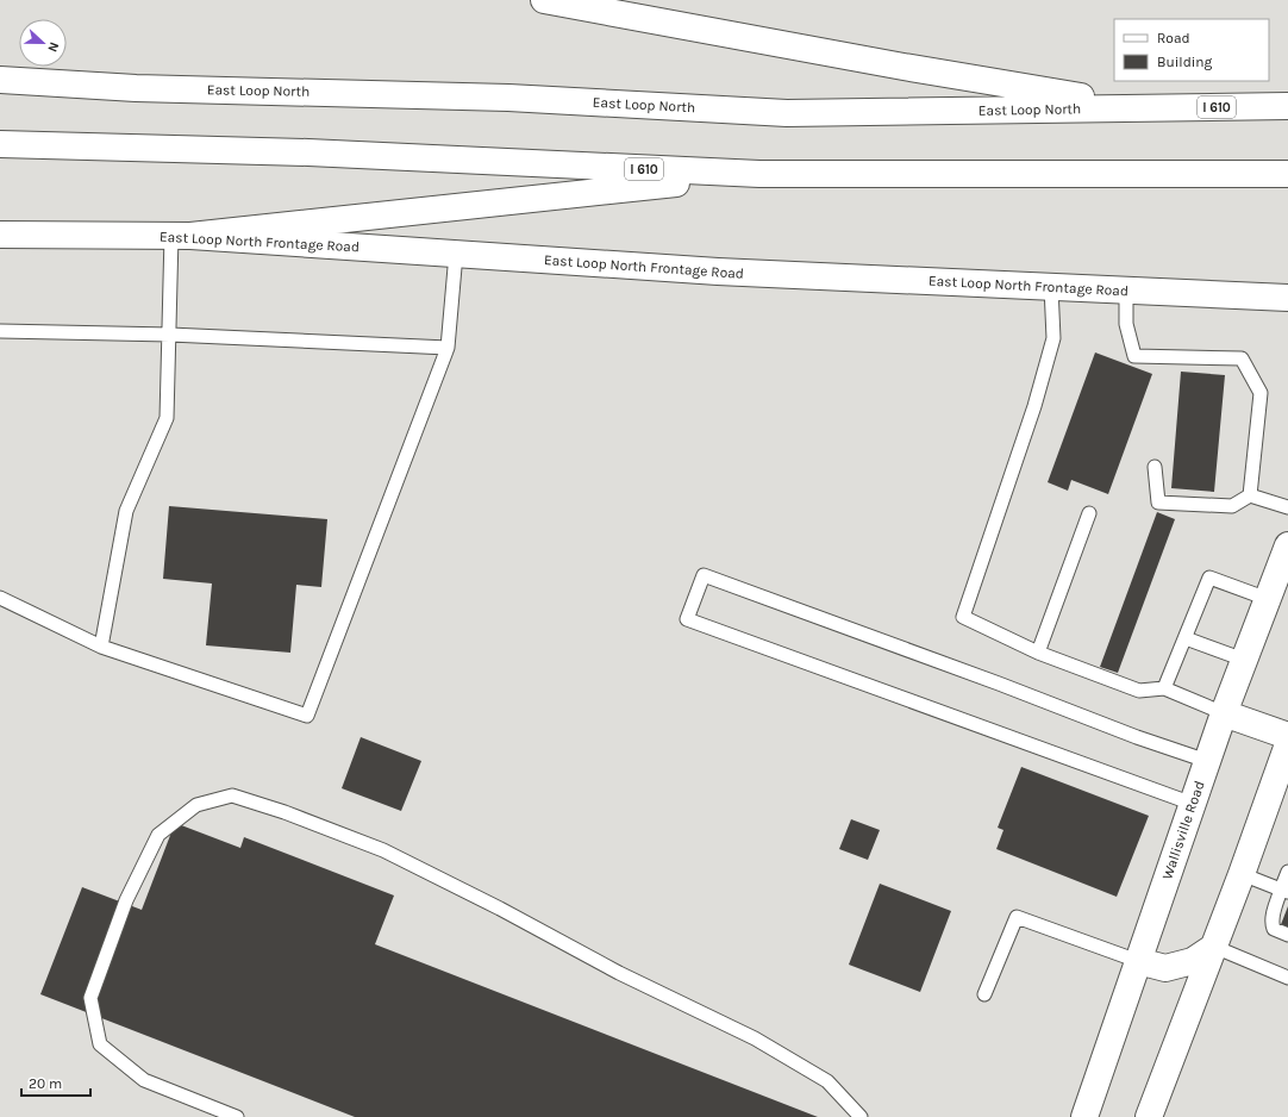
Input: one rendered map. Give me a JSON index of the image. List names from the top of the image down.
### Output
{
  "streets": {
    "main road": [
      "East Loop North",
      "I 610",
      "East Loop North Frontage Road",
      "Wallisville Road"
    ]
  },
  "legend": ["Road", "Building"],
  "scale_bar": "20 m",
  "north": "right"
}
